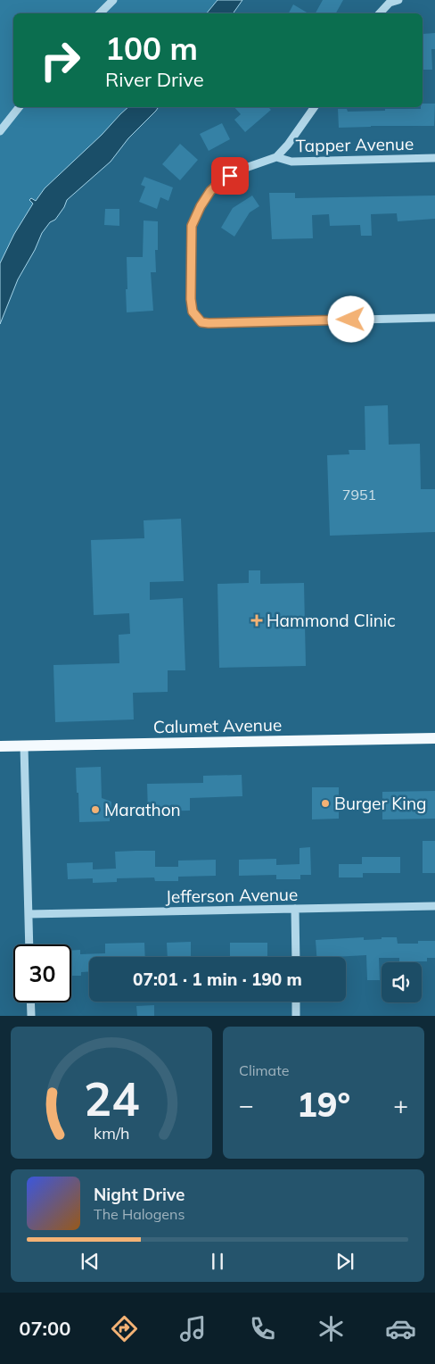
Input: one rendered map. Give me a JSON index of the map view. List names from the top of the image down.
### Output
{
  "streets": {
    "main road": ["Calumet Avenue"],
    "street": ["Tapper Avenue", "Jefferson Avenue"]
  },
  "places": {
    "health": ["Hammond Clinic"],
    "other": ["Burger King", "Marathon"]
  },
  "house_numbers": ["7951"],
  "page": {
    "turn": ["100 m", "River Drive"],
    "limit": "30",
    "trip": "07:01 · 1 min · 190 m",
    "tile": "Climate",
    "heat": ["−", "19°", "+"],
    "song": ["Night Drive", "The Halogens"],
    "tabs": "07:00",
    "gauge": ["24", "km/h"]
  }
}
